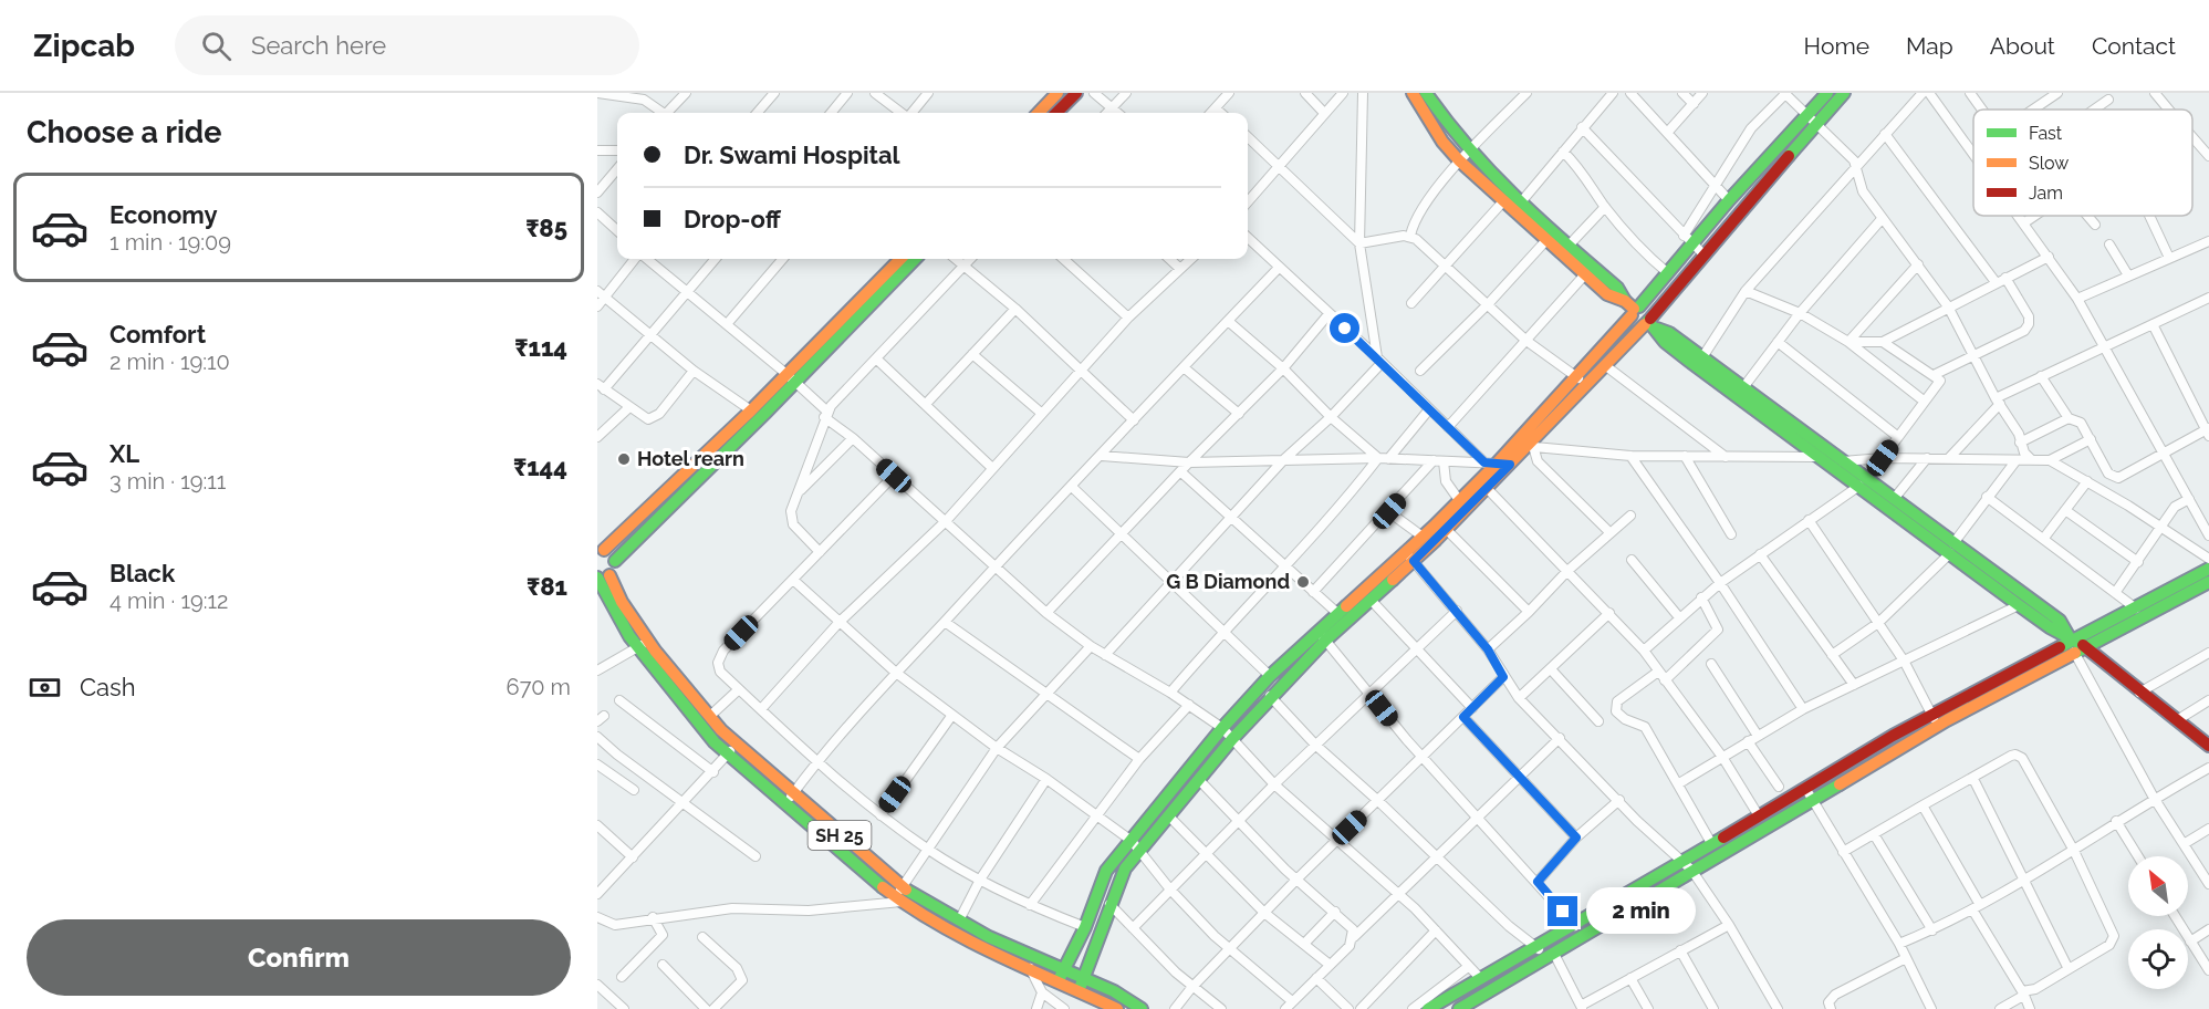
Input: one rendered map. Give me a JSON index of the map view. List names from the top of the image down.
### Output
{
  "streets": {
    "street": ["SH 25"]
  },
  "places": ["Hotel rearn", "G B Diamond"],
  "legend": ["Fast", "Slow", "Jam"],
  "north": "top left",
  "page": {
    "header": "Zipcab",
    "search": "Search here",
    "nav": [
      "Home",
      "Map",
      "About",
      "Contact"
    ],
    "heading": "Choose a ride",
    "banner": ["Dr. Swami Hospital", "Drop-off"],
    "list": [
      {
        "name": "Economy",
        "note": "1 min · 19:09",
        "value": "₹85"
      },
      {
        "name": "Comfort",
        "note": "2 min · 19:10",
        "value": "₹114"
      },
      {
        "name": "XL",
        "note": "3 min · 19:11",
        "value": "₹144"
      },
      {
        "name": "Black",
        "note": "4 min · 19:12",
        "value": "₹81"
      }
    ],
    "pay": ["Cash", "670 m"],
    "bubble": "2 min",
    "buttons": "Confirm"
  }
}
